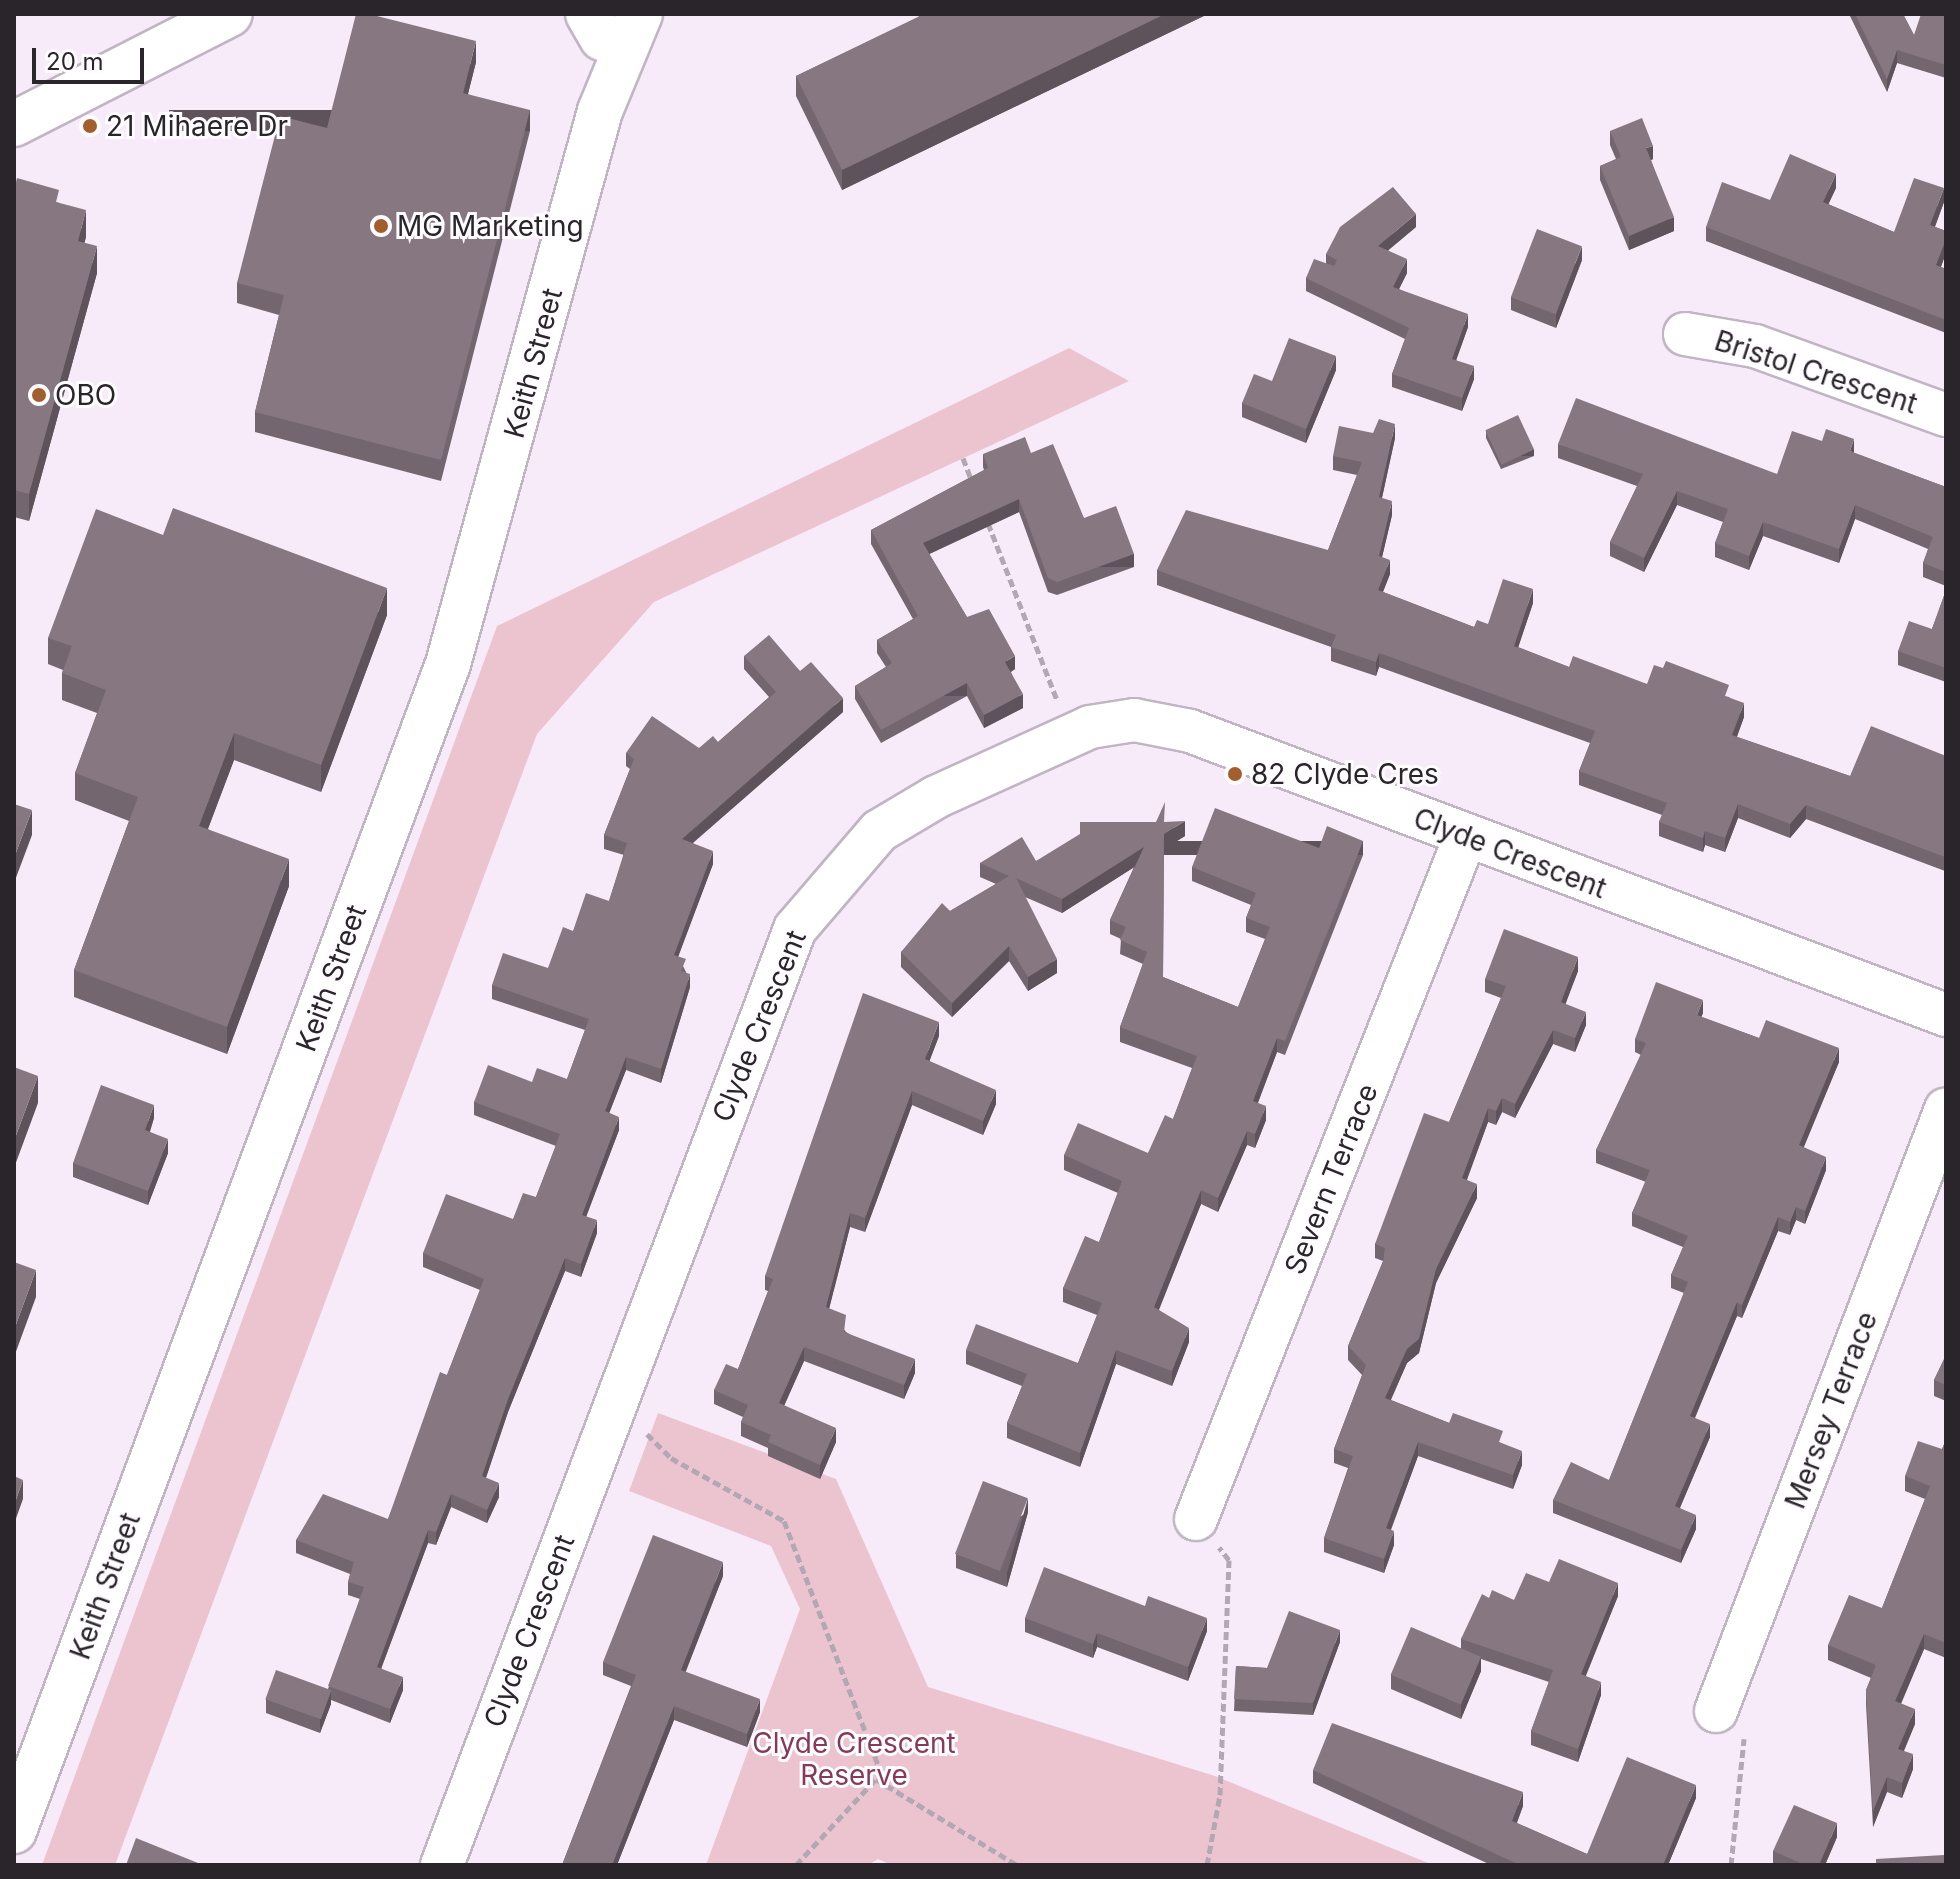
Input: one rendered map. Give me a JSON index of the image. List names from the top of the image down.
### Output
{
  "streets": {
    "street": [
      "Keith Street",
      "Bristol Crescent",
      "Clyde Crescent",
      "Severn Terrace",
      "Mersey Terrace"
    ]
  },
  "crossings": [
    ["Clyde Crescent", "Severn Terrace"]
  ],
  "parks": ["Clyde Crescent Reserve"],
  "places": [
    "21 Mihaere Dr",
    "MG Marketing",
    "OBO",
    "82 Clyde Cres"
  ],
  "scale_bar": "20 m"
}
